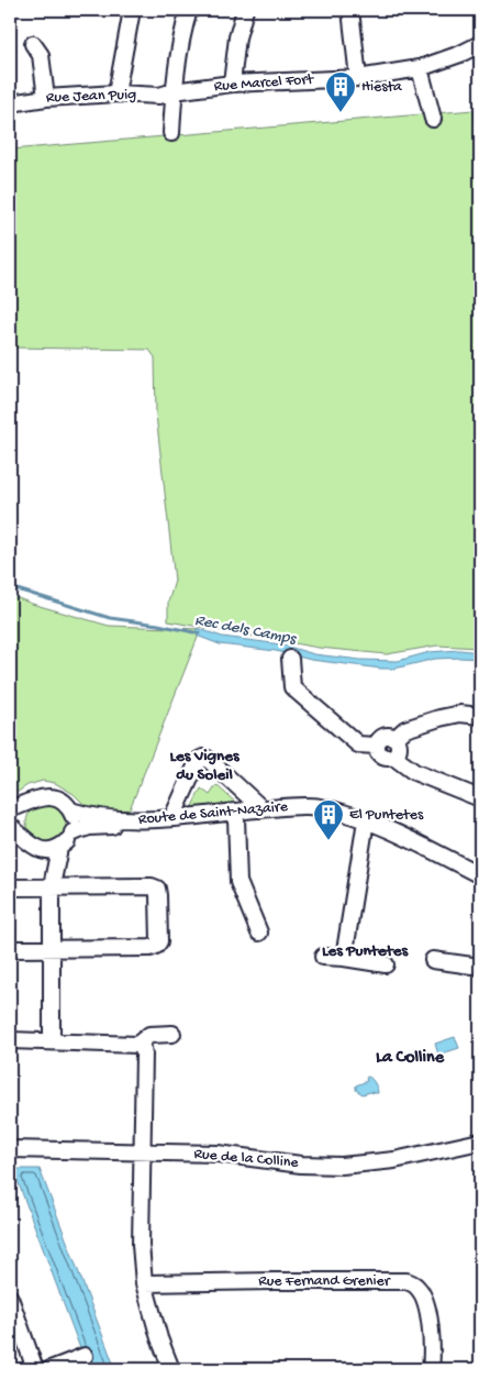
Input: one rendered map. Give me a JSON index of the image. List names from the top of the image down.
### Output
{
  "streets": {
    "street": [
      "Rue Marcel Fort",
      "Rue Jean Puig",
      "Route de Saint-Nazaire",
      "Rue de la Colline",
      "Rue Fernand Grenier"
    ]
  },
  "crossings": [
    ["Rue Marcel Fort", "Rue Jean Puig"]
  ],
  "districts": ["Les Vignes du Soleil", "Les Puntetes", "La Colline"],
  "water": ["Rec dels Camps"],
  "places": {
    "building": ["Hiesta", "El Puntetes"]
  }
}
